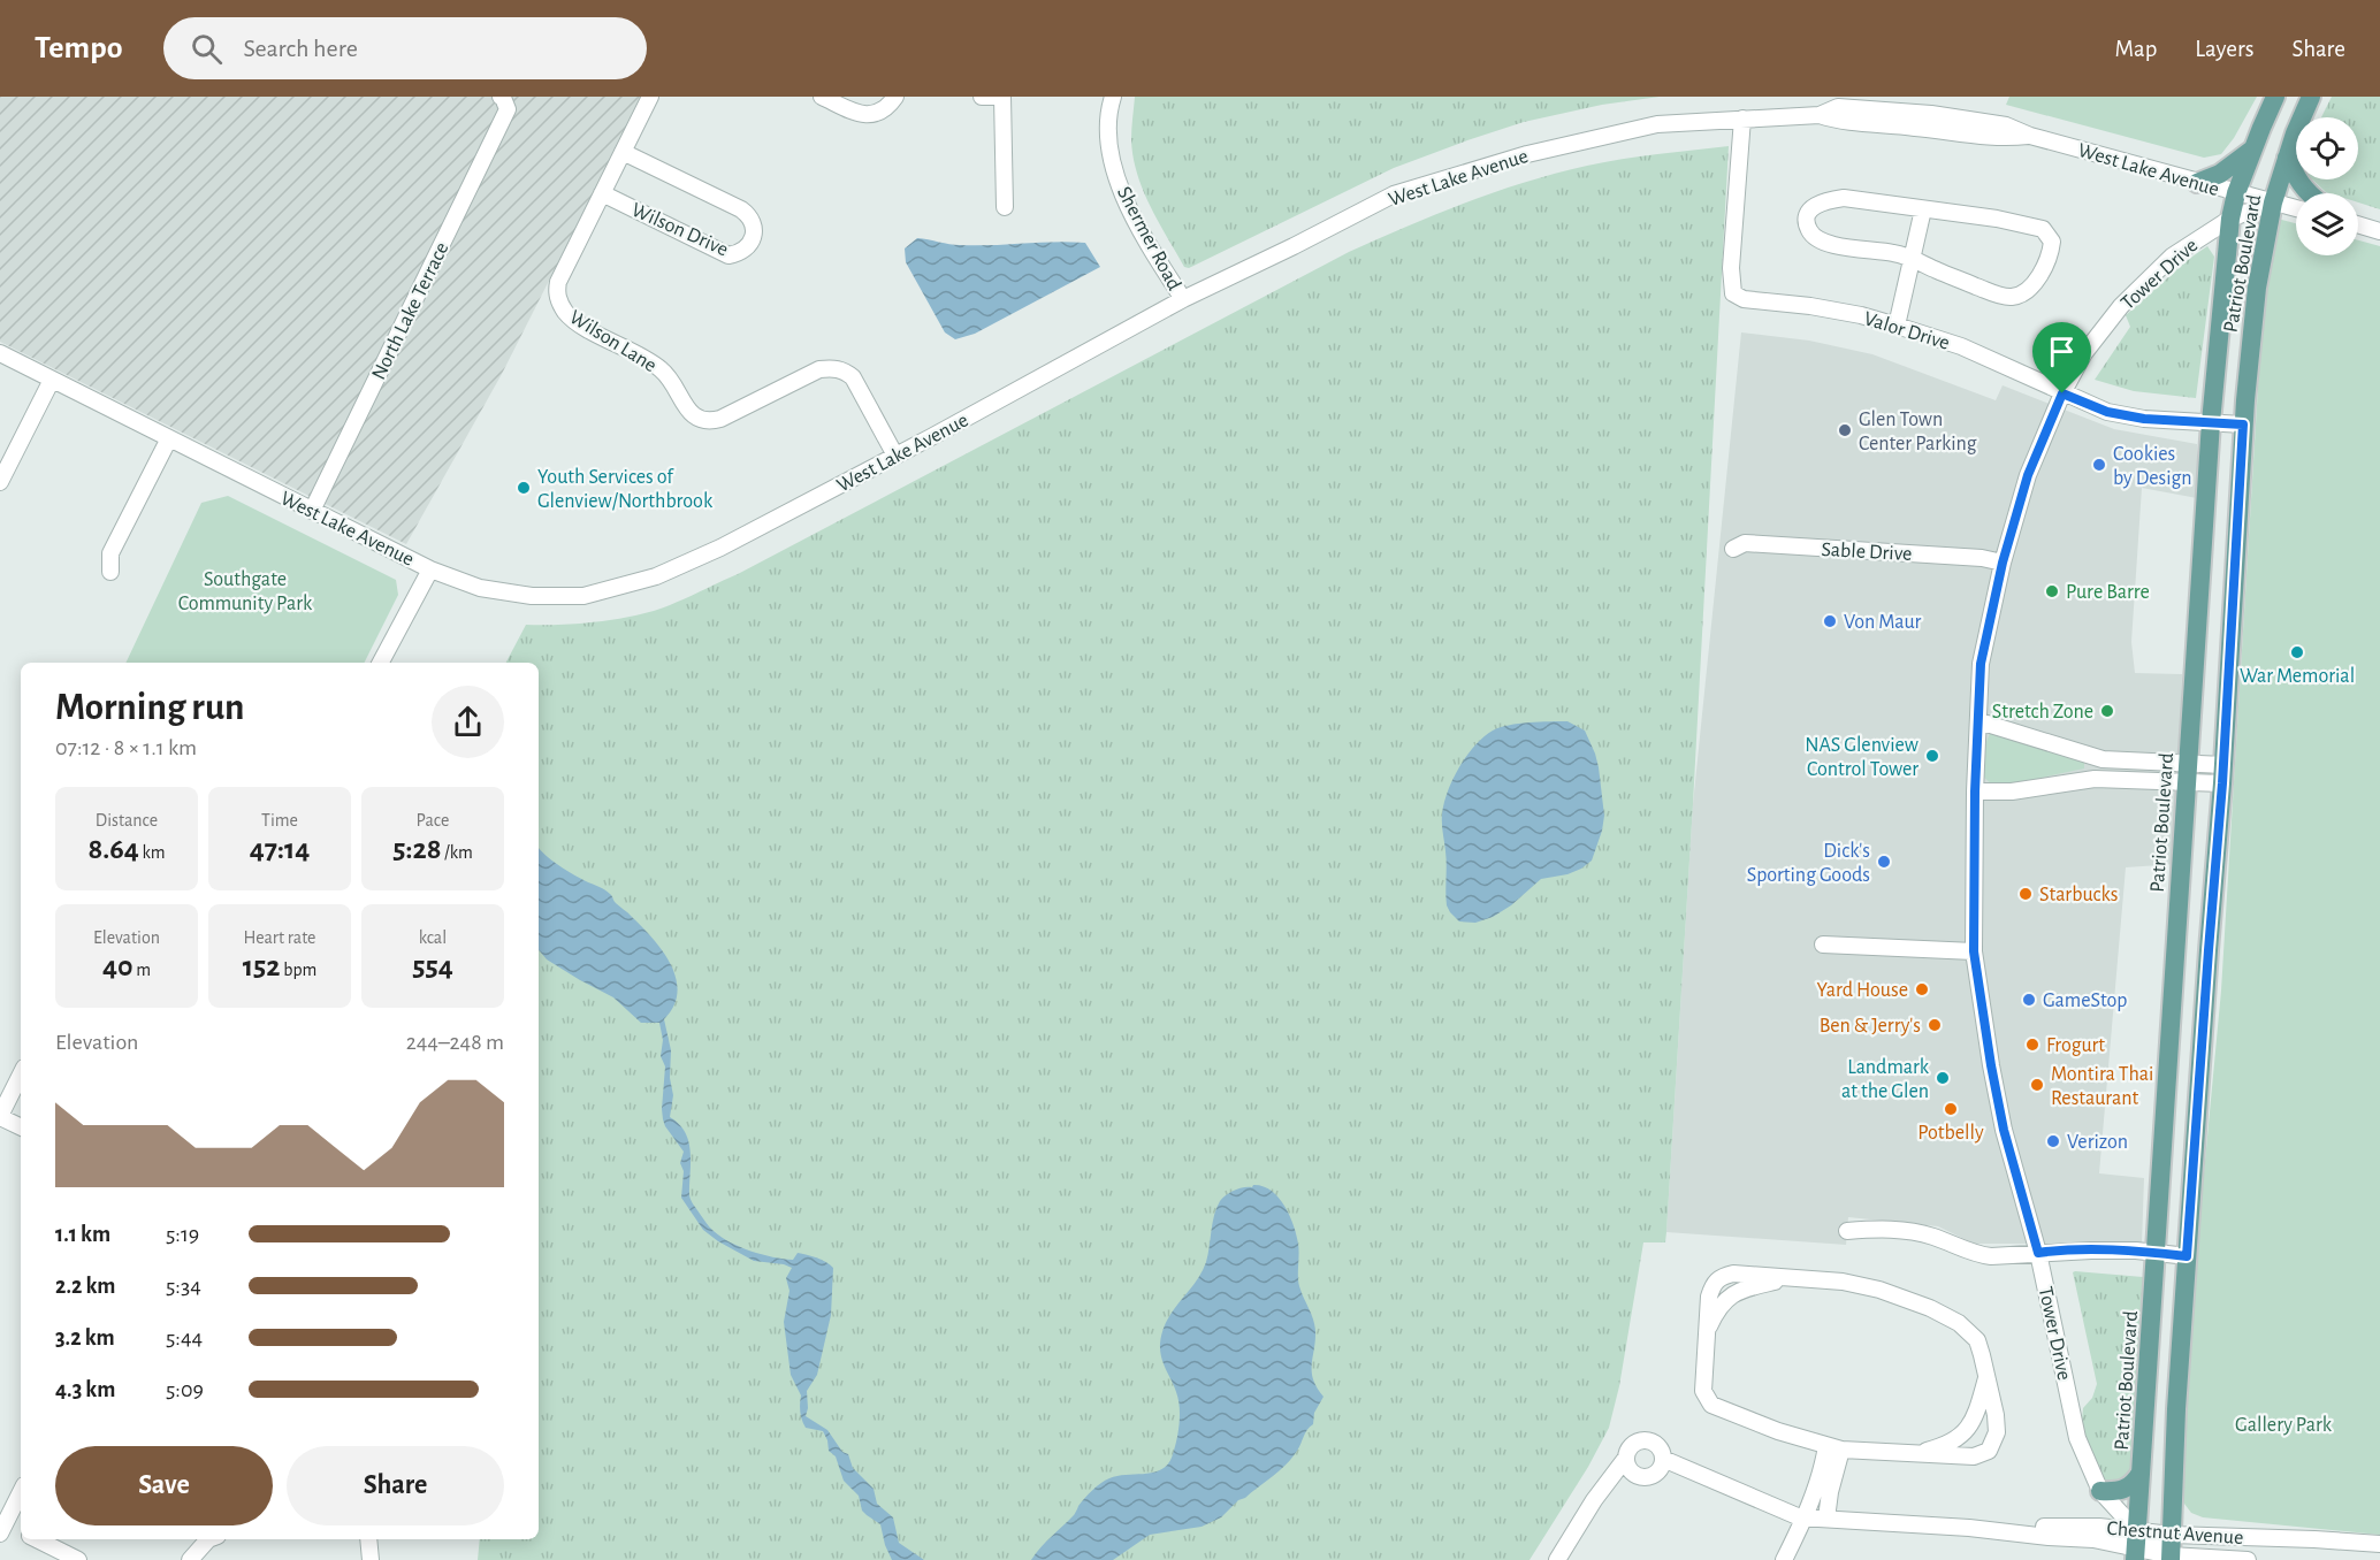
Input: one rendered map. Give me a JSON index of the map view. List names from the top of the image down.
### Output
{
  "streets": {
    "main road": ["Patriot Boulevard"],
    "street": [
      "West Lake Avenue",
      "Wilson Drive",
      "Shermer Road",
      "Tower Drive",
      "North Lake Terrace",
      "Valor Drive",
      "Wilson Lane",
      "Sable Drive",
      "Chestnut Avenue"
    ]
  },
  "crossings": [
    ["West Lake Avenue", "Shermer Road"],
    ["West Lake Avenue", "Patriot Boulevard"],
    ["West Lake Avenue", "Tower Drive"],
    ["West Lake Avenue", "North Lake Terrace"],
    ["West Lake Avenue", "Valor Drive"],
    ["West Lake Avenue", "Wilson Lane"],
    ["Wilson Drive", "Wilson Lane"],
    ["Patriot Boulevard", "Tower Drive"],
    ["Patriot Boulevard", "Valor Drive"],
    ["Patriot Boulevard", "Chestnut Avenue"],
    ["Tower Drive", "Valor Drive"],
    ["Tower Drive", "Sable Drive"],
    ["Tower Drive", "Chestnut Avenue"]
  ],
  "parks": ["Southgate Community Park", "Gallery Park"],
  "places": [
    "Glen Town Center Parking",
    "Cookies by Design",
    "Youth Services of Glenview/Northbrook",
    "Pure Barre",
    "Von Maur",
    "War Memorial",
    "Stretch Zone",
    "NAS Glenview Control Tower",
    "Dick's Sporting Goods",
    "Starbucks",
    "Yard House",
    "GameStop",
    "Ben & Jerry's",
    "Frogurt",
    "Landmark at the Glen",
    "Montira Thai Restaurant",
    "Potbelly",
    "Verizon"
  ],
  "page": {
    "header": "Tempo",
    "search": "Search here",
    "nav": ["Map", "Layers", "Share"],
    "heading": ["Morning run", "07:12 · 8 × 1.1 km"],
    "stats": [
      ["Distance", "8.64 km"],
      ["Time", "47:14"],
      ["Pace", "5:28 /km"],
      ["Elevation", "40 m"],
      ["Heart rate", "152 bpm"],
      ["kcal", "554"]
    ],
    "chart": ["Elevation", "244–248 m"],
    "list": [
      {
        "name": "1.1 km",
        "note": "5:19"
      },
      {
        "name": "2.2 km",
        "note": "5:34"
      },
      {
        "name": "3.2 km",
        "note": "5:44"
      },
      {
        "name": "4.3 km",
        "note": "5:09"
      }
    ],
    "buttons": ["Save", "Share"]
  }
}
